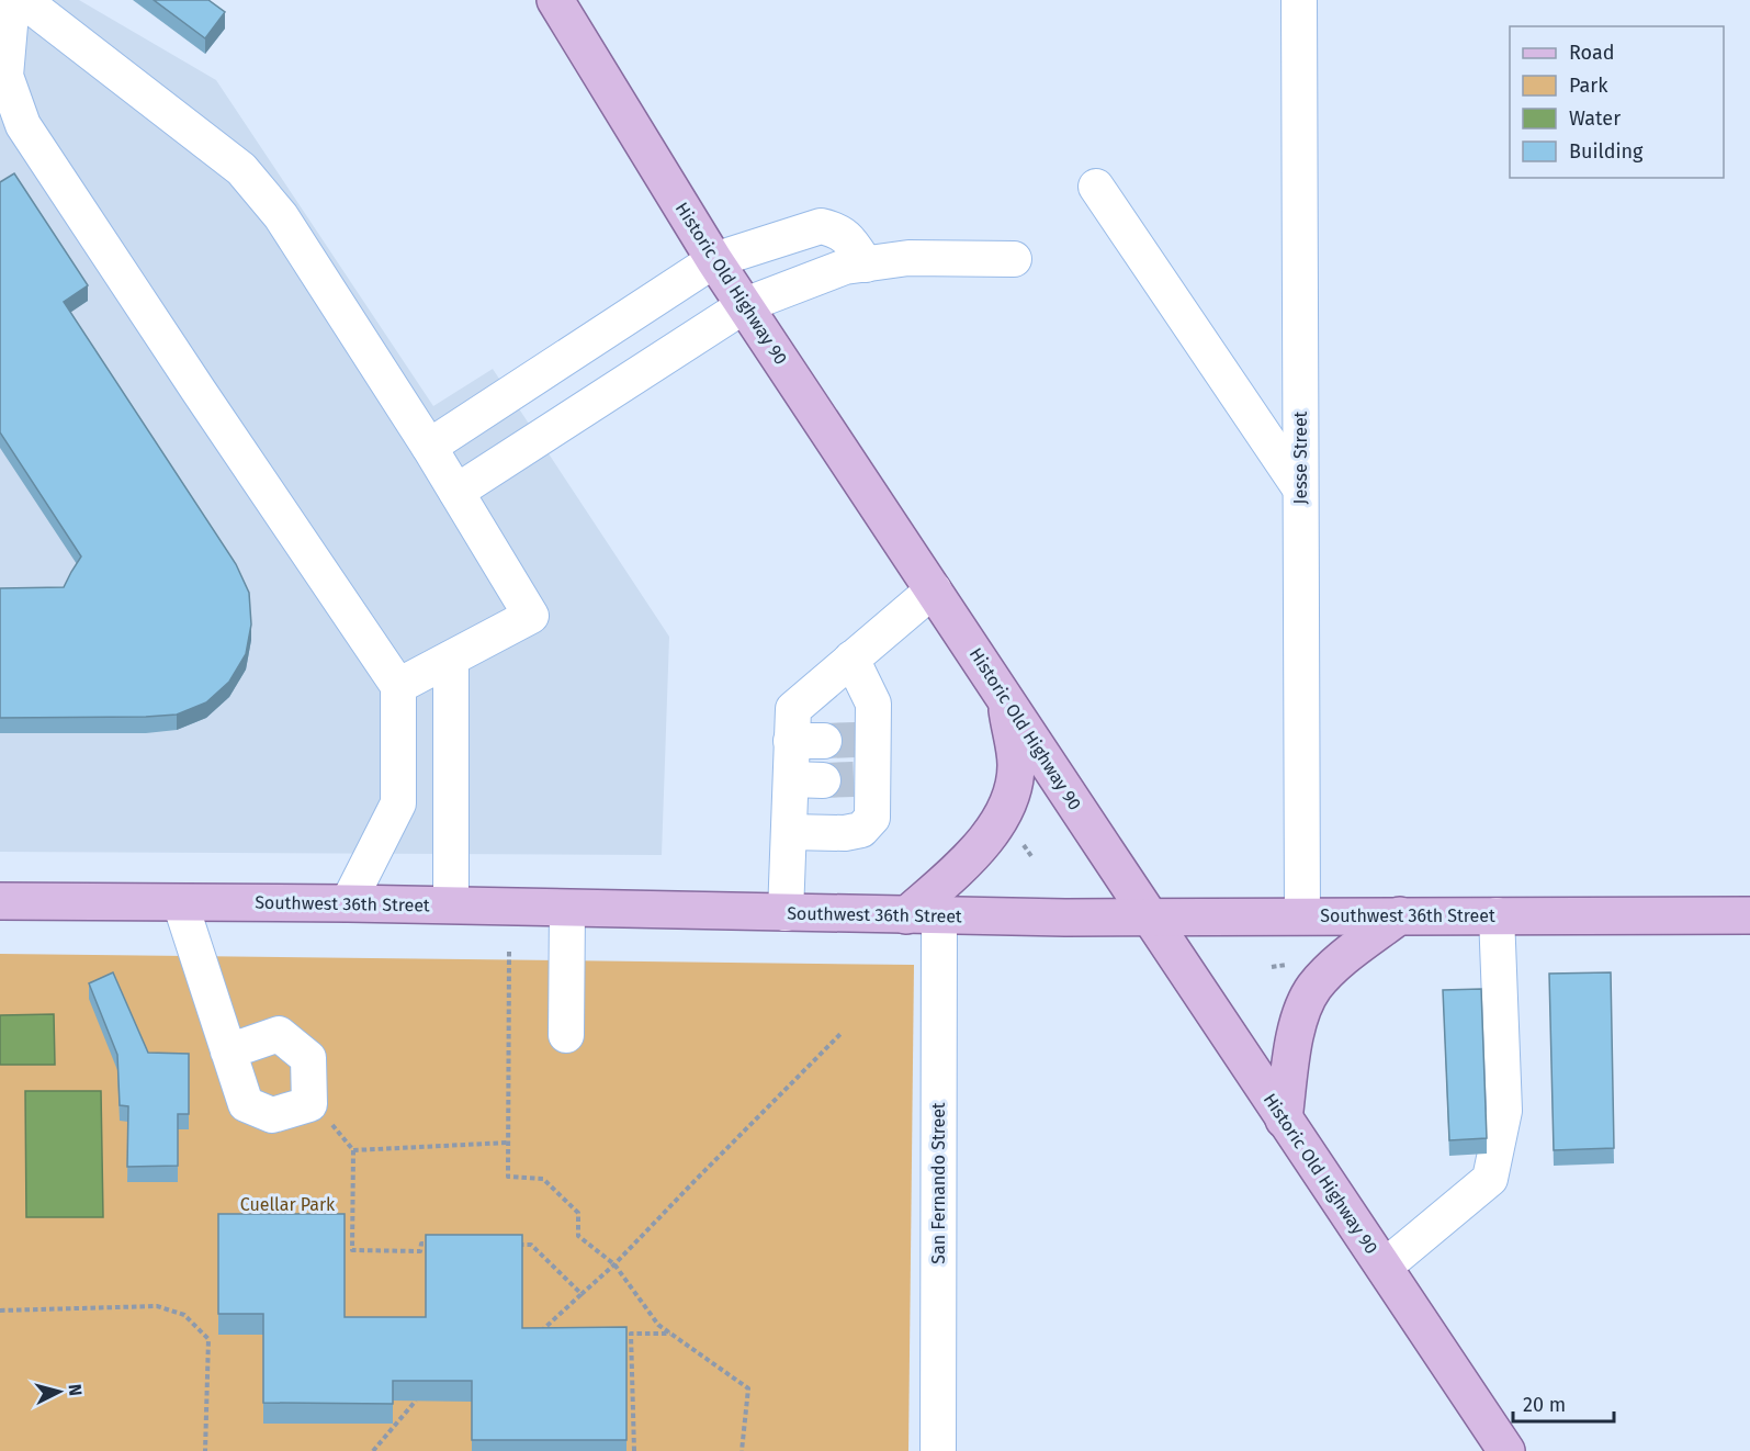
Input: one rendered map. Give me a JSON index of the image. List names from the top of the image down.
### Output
{
  "streets": {
    "main road": ["Historic Old Highway 90", "Southwest 36th Street"],
    "street": ["Jesse Street", "San Fernando Street"]
  },
  "crossings": [
    ["Historic Old Highway 90", "Southwest 36th Street"],
    ["Jesse Street", "Southwest 36th Street"],
    ["Southwest 36th Street", "San Fernando Street"]
  ],
  "parks": ["Cuellar Park"],
  "legend": [
    "Road",
    "Park",
    "Water",
    "Building"
  ],
  "scale_bar": "20 m",
  "north": "right"
}
